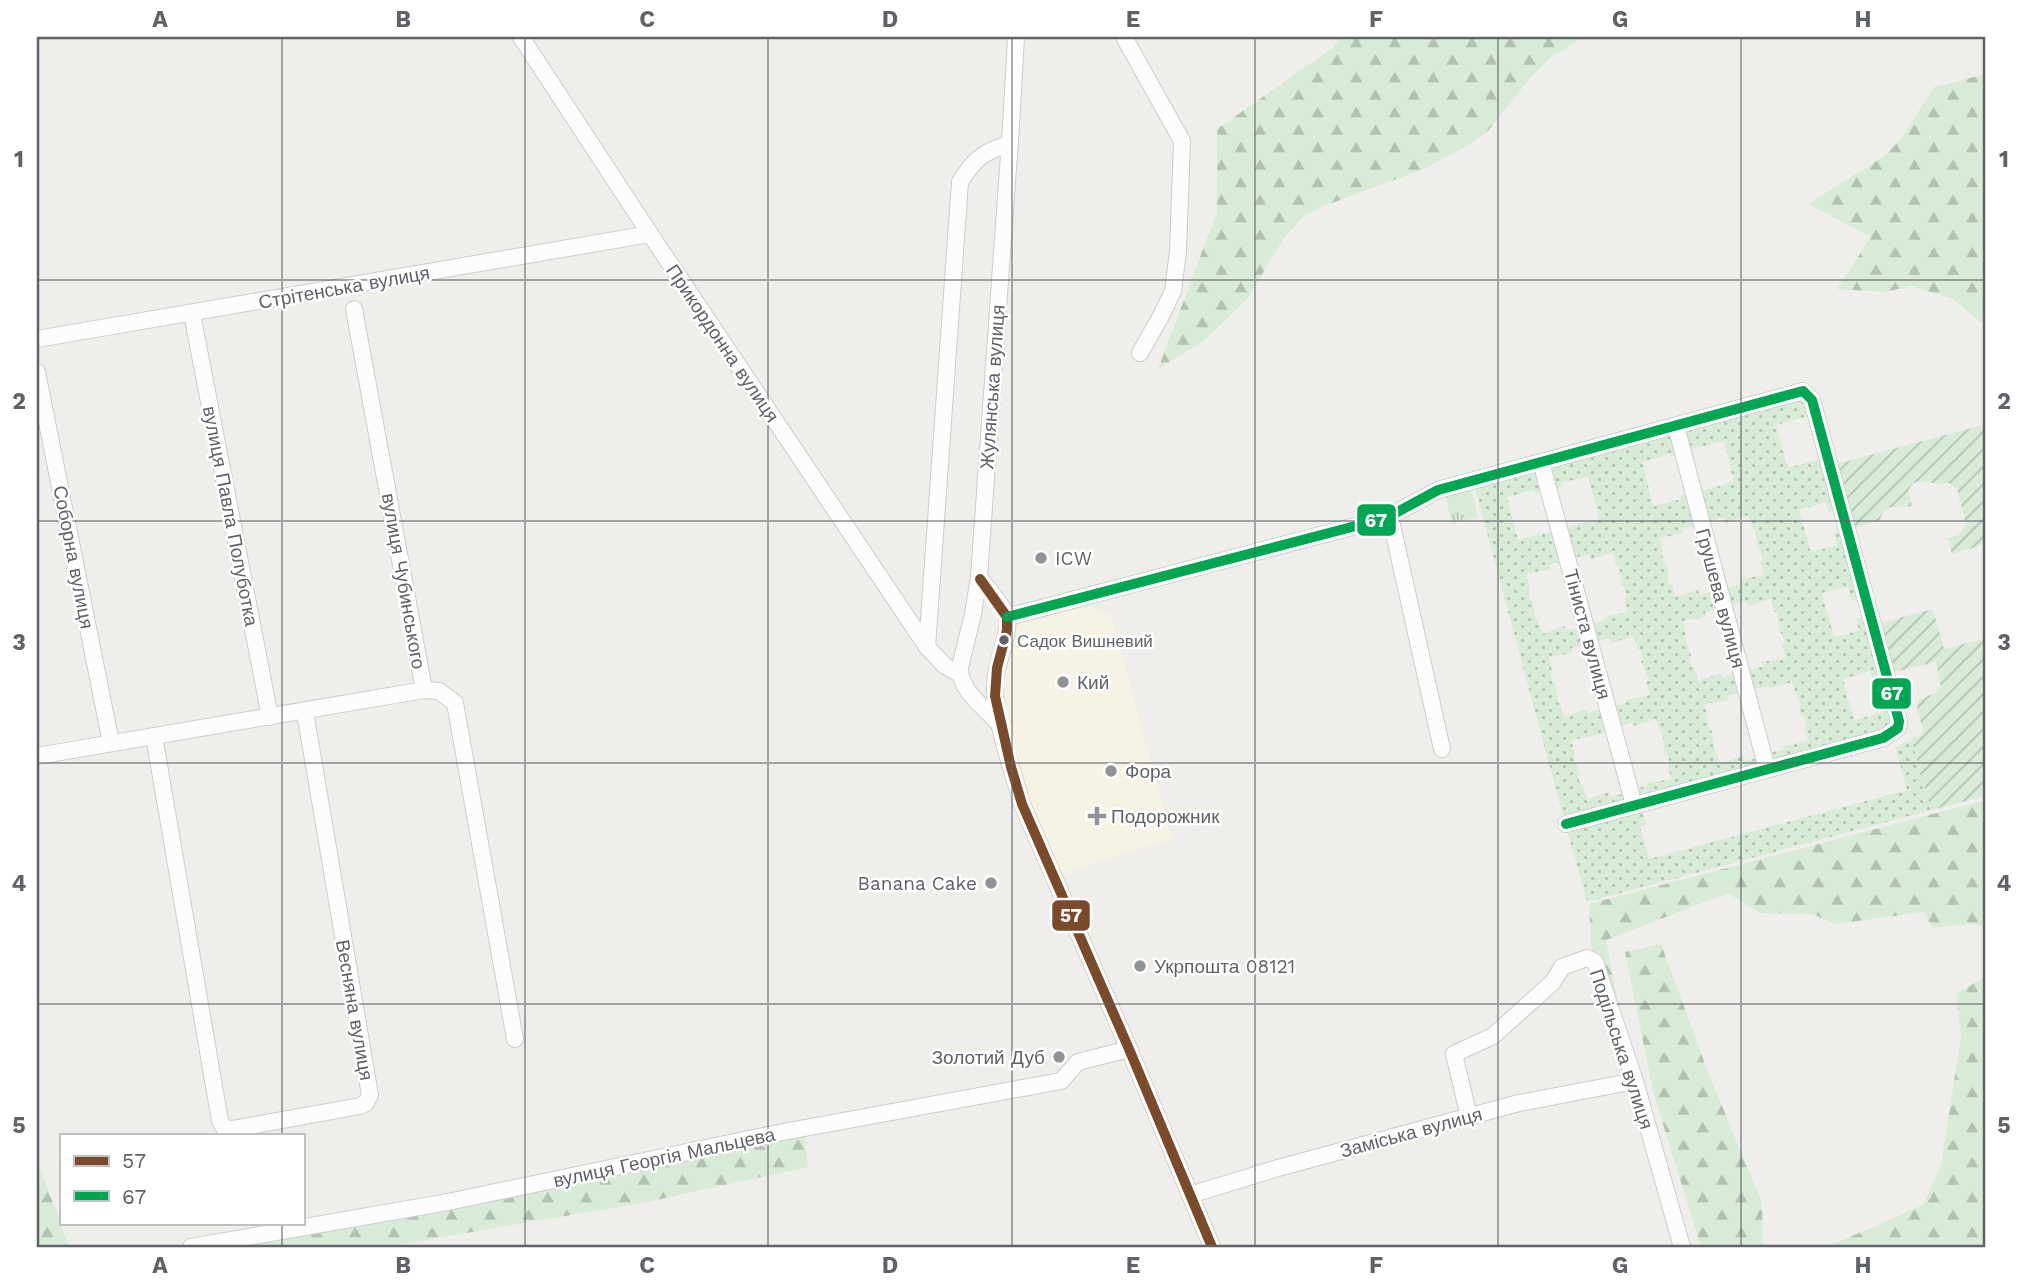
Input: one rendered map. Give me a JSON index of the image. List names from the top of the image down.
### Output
{
  "streets": {
    "street": [
      "Стрітенська вулиця",
      "Прикордонна вулиця",
      "Жулянська вулиця",
      "вулиця Павла Полуботка",
      "Соборна вулиця",
      "вулиця Чубинського",
      "Грушева вулиця",
      "Тіниста вулиця",
      "Весняна вулиця",
      "Подільська вулиця",
      "Заміська вулиця",
      "вулиця Георгія Мальцева"
    ]
  },
  "crossings": [
    ["Стрітенська вулиця", "Прикордонна вулиця"],
    ["Стрітенська вулиця", "вулиця Павла Полуботка"],
    ["Прикордонна вулиця", "Жулянська вулиця"],
    ["Подільська вулиця", "Заміська вулиця"]
  ],
  "places": {
    "other": [
      "ICW",
      "Садок Вишневий",
      "Кий",
      "Фора",
      "Banana Cake",
      "Укрпошта 08121",
      "Золотий Дуб"
    ],
    "health": ["Подорожник"]
  },
  "lines": ["transit line 67", "transit line 57"],
  "legend": ["57", "67"],
  "grid": {
    "columns": [
      "A",
      "B",
      "C",
      "D",
      "E",
      "F",
      "G",
      "H"
    ],
    "rows": [
      "1",
      "2",
      "3",
      "4",
      "5"
    ]
  }
}
